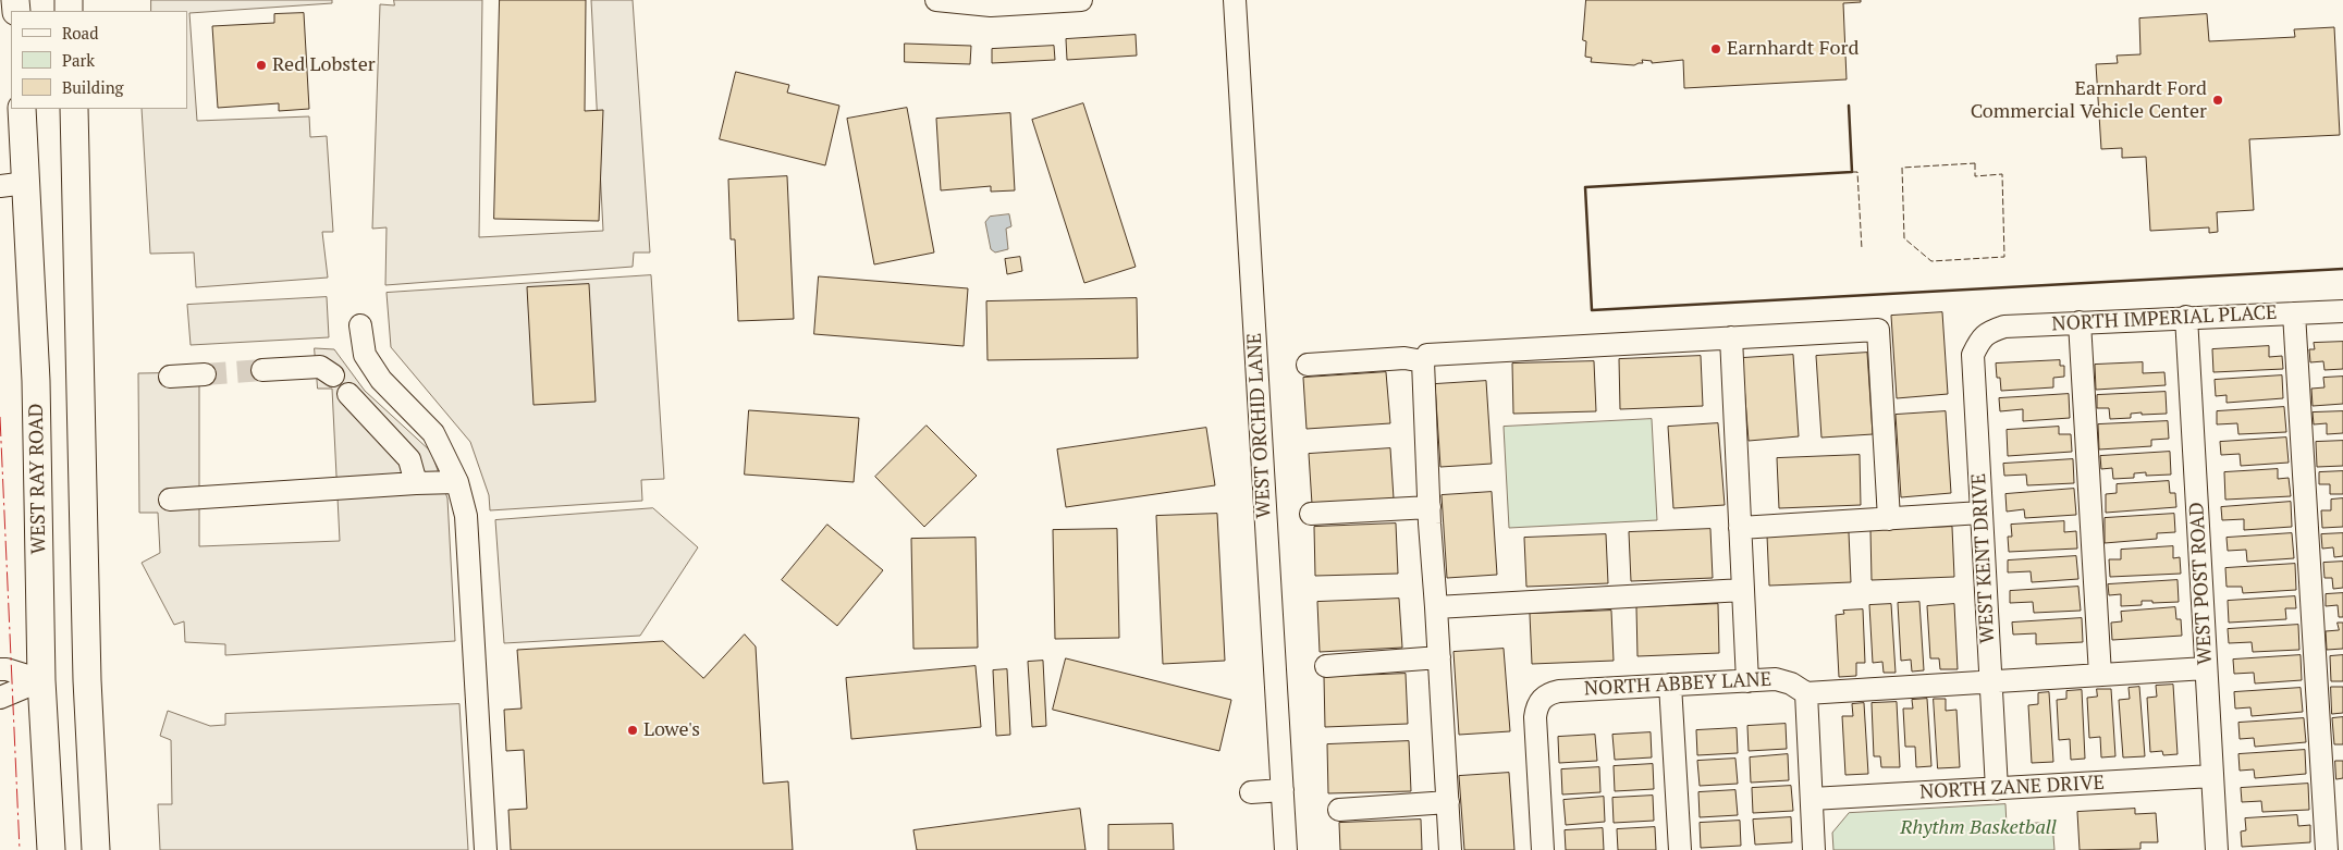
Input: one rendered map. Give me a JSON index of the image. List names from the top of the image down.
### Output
{
  "streets": {
    "main road": ["WEST RAY ROAD"],
    "street": [
      "NORTH IMPERIAL PLACE",
      "WEST ORCHID LANE",
      "WEST KENT DRIVE",
      "WEST POST ROAD",
      "NORTH ABBEY LANE",
      "NORTH ZANE DRIVE"
    ]
  },
  "crossings": [
    ["NORTH IMPERIAL PLACE", "WEST KENT DRIVE"],
    ["NORTH IMPERIAL PLACE", "WEST POST ROAD"],
    ["WEST KENT DRIVE", "NORTH ZANE DRIVE"],
    ["WEST POST ROAD", "NORTH ZANE DRIVE"]
  ],
  "parks": ["Rhythm Basketball"],
  "places": [
    "Earnhardt Ford",
    "Red Lobster",
    "Earnhardt Ford Commercial Vehicle Center",
    "Lowe's"
  ],
  "legend": ["Road", "Park", "Building"]
}
